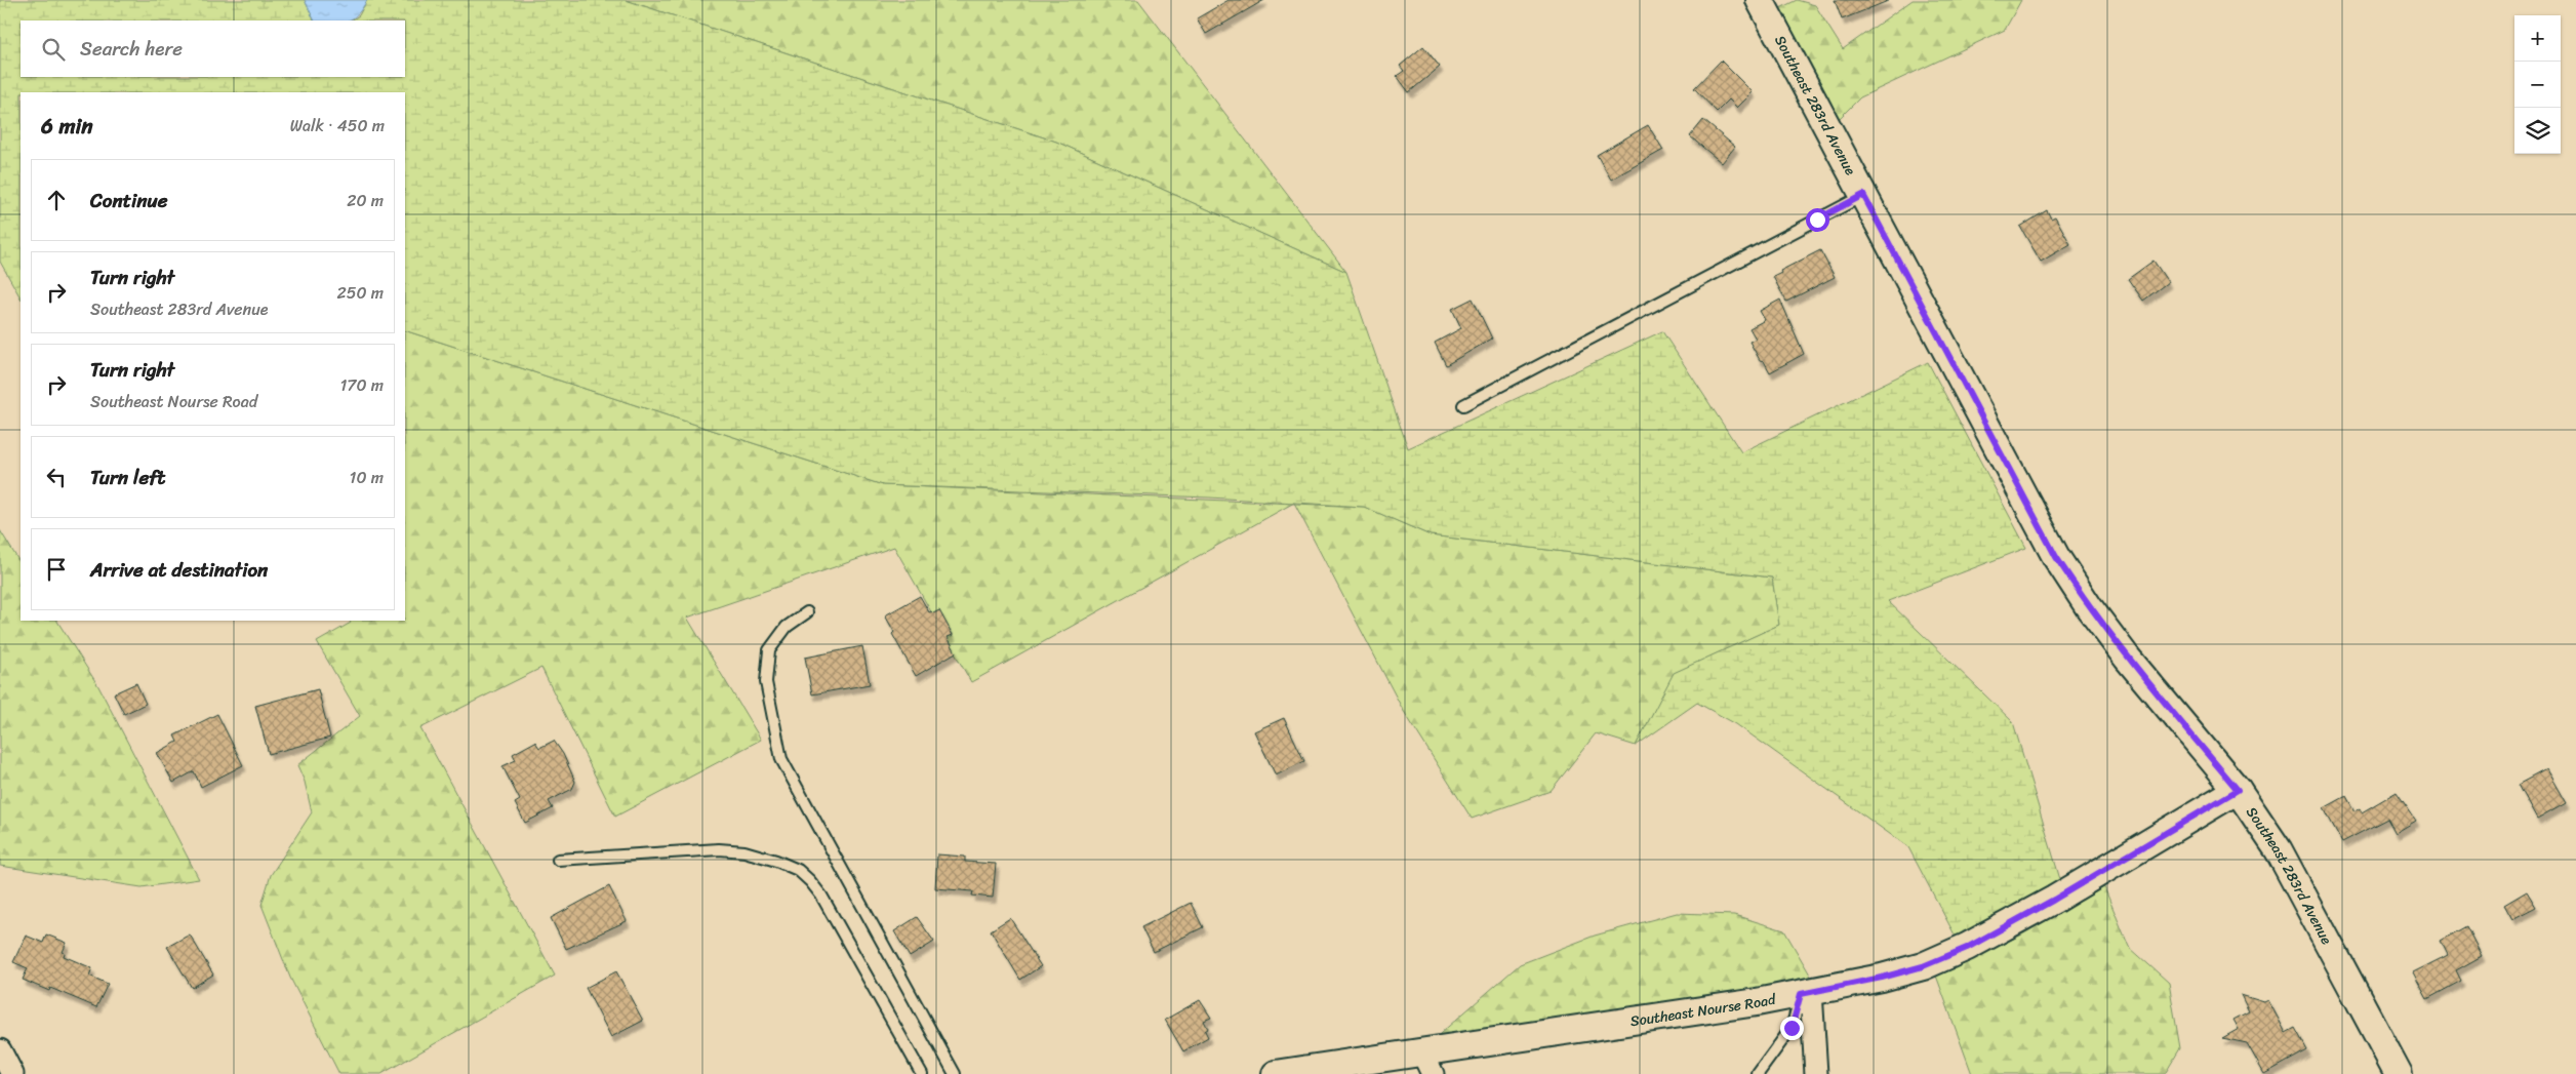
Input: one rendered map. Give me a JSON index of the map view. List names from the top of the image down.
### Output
{
  "streets": {
    "street": ["Southeast 283rd Avenue", "Southeast Nourse Road"]
  },
  "crossings": [
    ["Southeast 283rd Avenue", "Southeast Nourse Road"]
  ],
  "page": {
    "map_buttons": ["+", "−"],
    "search": "Search here",
    "heading": ["6 min", "Walk · 450 m"],
    "list": [
      ["Continue", "20 m"],
      ["Turn right", "Southeast 283rd Avenue", "250 m"],
      ["Turn right", "Southeast Nourse Road", "170 m"],
      ["Turn left", "10 m"],
      "Arrive at destination"
    ]
  }
}
